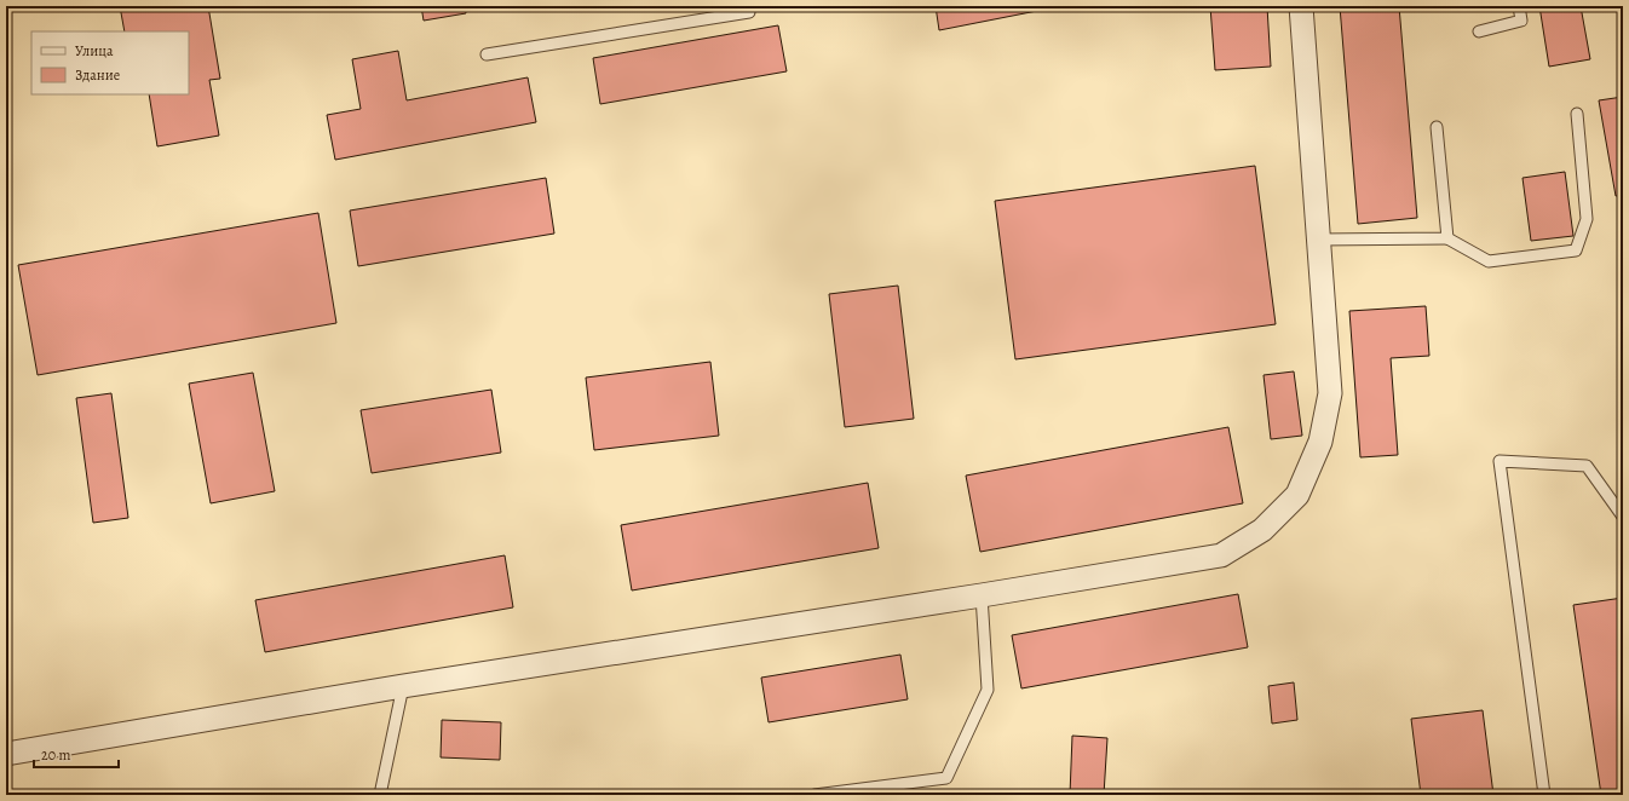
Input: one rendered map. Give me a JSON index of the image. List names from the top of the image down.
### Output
{
  "legend": ["Улица", "Здание"],
  "scale_bar": "20 m"
}
